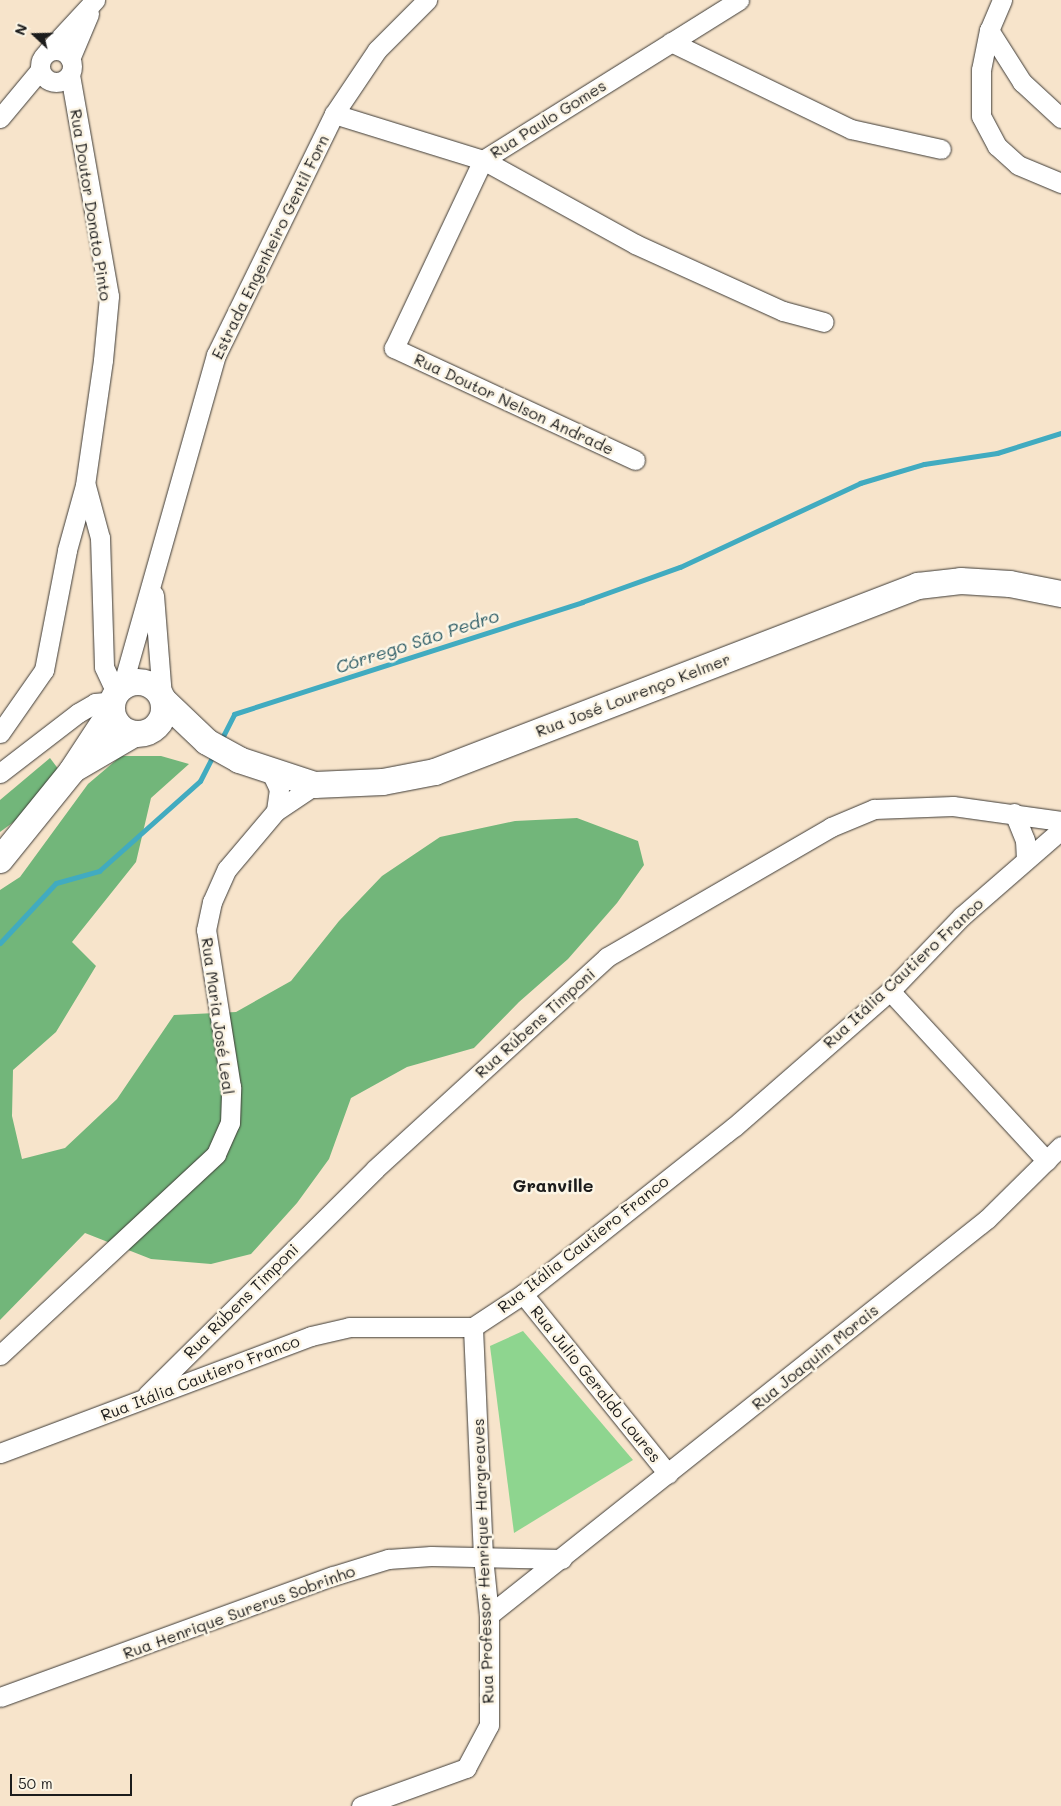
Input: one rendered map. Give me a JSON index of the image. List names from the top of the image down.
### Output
{
  "streets": {
    "main road": ["Estrada Engenheiro Gentil Forn", "Rua José Lourenço Kelmer"],
    "street": [
      "Rua Paulo Gomes",
      "Rua Doutor Donato Pinto",
      "Rua Doutor Nelson Andrade",
      "Rua Itália Cautiero Franco",
      "Rua Maria José Leal",
      "Rua Rúbens Timponi",
      "Rua Joaquim Morais",
      "Rua Julio Geraldo Loures",
      "Rua Professor Henrique Hargreaves",
      "Rua Henrique Surerus Sobrinho"
    ]
  },
  "crossings": [
    ["Rua Paulo Gomes", "Rua Doutor Nelson Andrade"],
    ["Rua Doutor Donato Pinto", "Estrada Engenheiro Gentil Forn"],
    ["Rua Doutor Donato Pinto", "Rua José Lourenço Kelmer"],
    ["Estrada Engenheiro Gentil Forn", "Rua José Lourenço Kelmer"],
    ["Rua José Lourenço Kelmer", "Rua Maria José Leal"],
    ["Rua Itália Cautiero Franco", "Rua Rúbens Timponi"],
    ["Rua Itália Cautiero Franco", "Rua Julio Geraldo Loures"],
    ["Rua Itália Cautiero Franco", "Rua Professor Henrique Hargreaves"],
    ["Rua Joaquim Morais", "Rua Julio Geraldo Loures"],
    ["Rua Joaquim Morais", "Rua Professor Henrique Hargreaves"],
    ["Rua Professor Henrique Hargreaves", "Rua Henrique Surerus Sobrinho"]
  ],
  "districts": ["Granville"],
  "water": ["Córrego São Pedro"],
  "scale_bar": "50 m",
  "north": "left"
}
